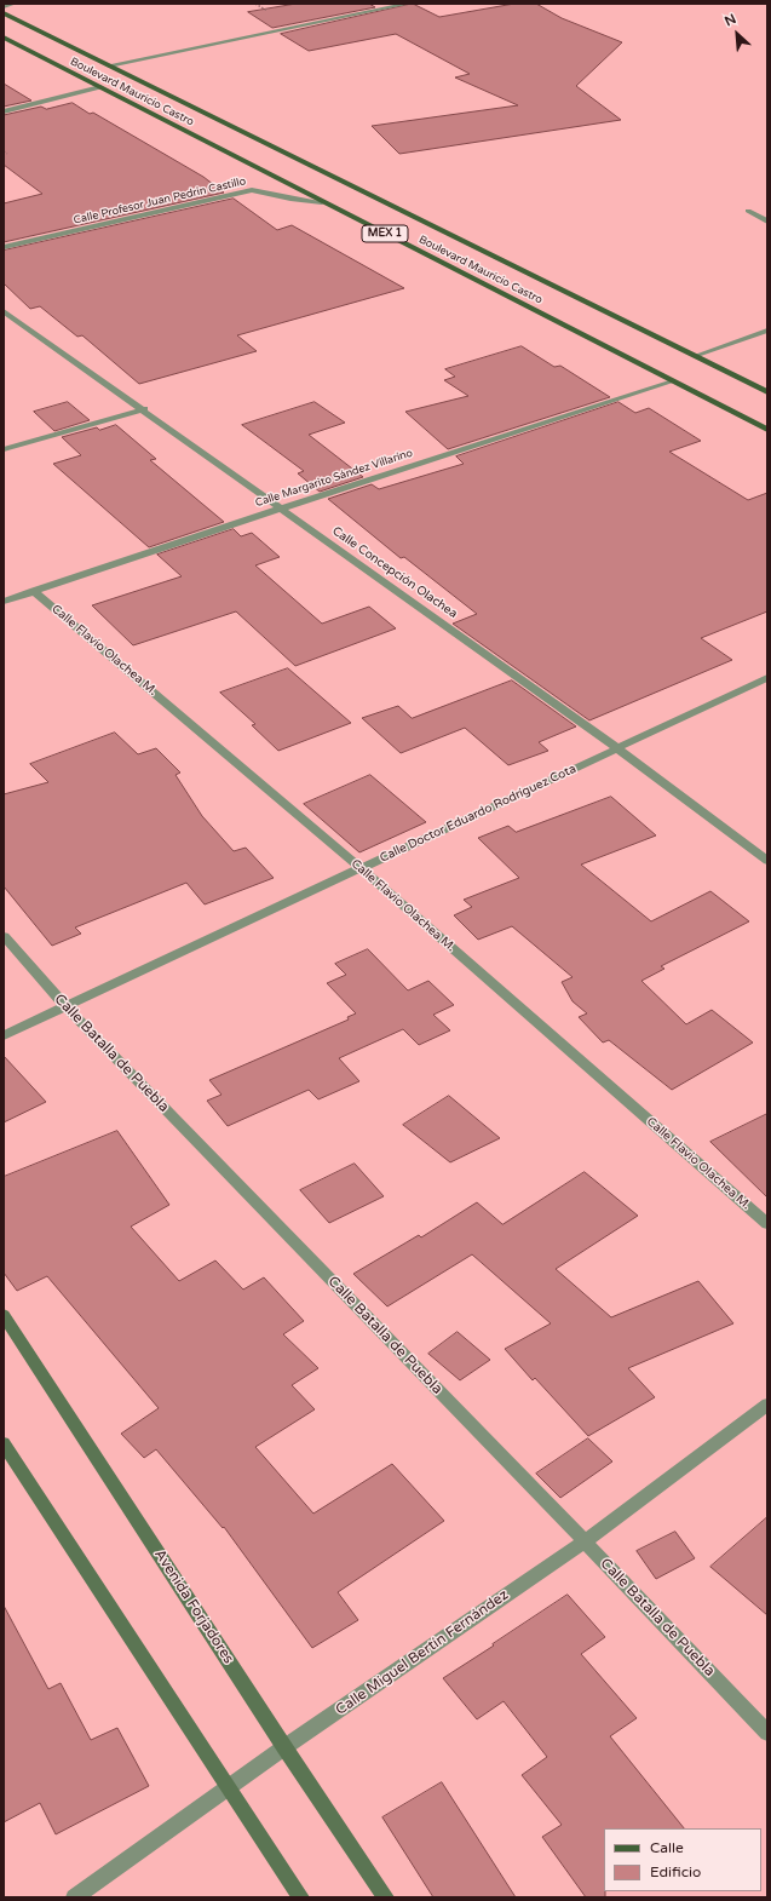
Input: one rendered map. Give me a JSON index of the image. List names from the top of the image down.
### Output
{
  "streets": {
    "main road": ["Boulevard Mauricio Castro", "MEX 1", "Avenida Forjadores"],
    "street": [
      "Calle Profesor Juan Pedrin Castillo",
      "Calle Margarito Sández Villarino",
      "Calle Concepción Olachea",
      "Calle Flavio Olachea M.",
      "Calle Doctor Eduardo Rodríguez Cota",
      "Calle Batalla de Puebla",
      "Calle Miguel Bertín Fernández"
    ]
  },
  "crossings": [
    ["Boulevard Mauricio Castro", "Calle Profesor Juan Pedrin Castillo"],
    ["Boulevard Mauricio Castro", "Calle Margarito Sández Villarino"],
    ["Calle Margarito Sández Villarino", "Calle Concepción Olachea"],
    ["Calle Margarito Sández Villarino", "Calle Flavio Olachea M."],
    ["Calle Concepción Olachea", "Calle Doctor Eduardo Rodríguez Cota"],
    ["Calle Flavio Olachea M.", "Calle Doctor Eduardo Rodríguez Cota"],
    ["Calle Doctor Eduardo Rodríguez Cota", "Calle Batalla de Puebla"],
    ["Calle Batalla de Puebla", "Calle Miguel Bertín Fernández"],
    ["Avenida Forjadores", "Calle Miguel Bertín Fernández"]
  ],
  "legend": ["Calle", "Edificio"],
  "north": "top left"
}
